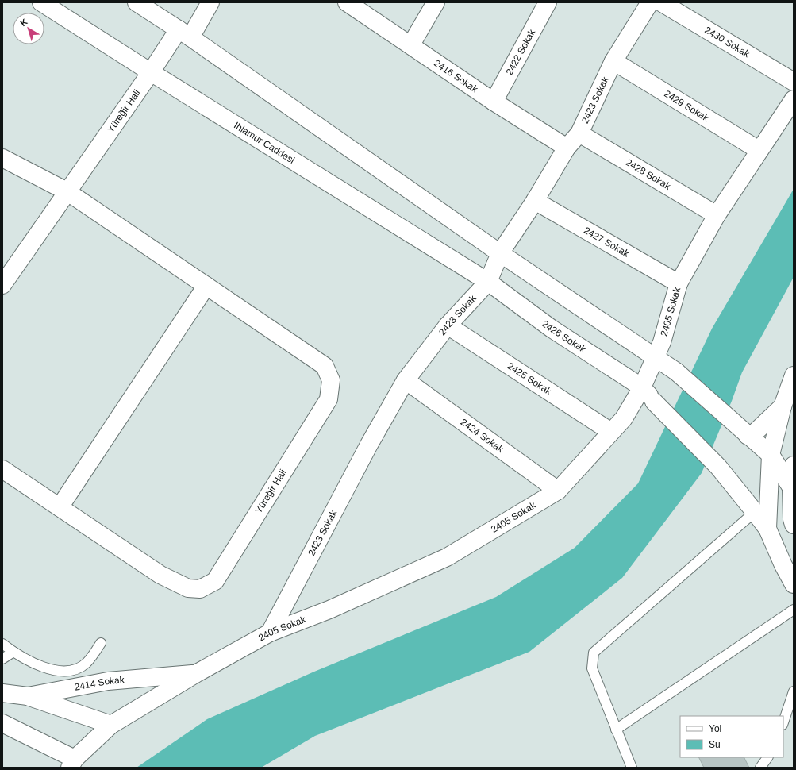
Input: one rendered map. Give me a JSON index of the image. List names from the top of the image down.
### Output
{
  "streets": {
    "street": [
      "2430 Sokak",
      "2422 Sokak",
      "2416 Sokak",
      "2423 Sokak",
      "2429 Sokak",
      "Yüreğir Hali",
      "Ihlamur Caddesi",
      "2428 Sokak",
      "2427 Sokak",
      "2405 Sokak",
      "2426 Sokak",
      "2425 Sokak",
      "2424 Sokak",
      "2414 Sokak"
    ]
  },
  "crossings": [
    ["2422 Sokak", "2416 Sokak"],
    ["2416 Sokak", "2423 Sokak"],
    ["2423 Sokak", "2429 Sokak"],
    ["2423 Sokak", "Ihlamur Caddesi"],
    ["2423 Sokak", "2428 Sokak"],
    ["2423 Sokak", "2427 Sokak"],
    ["2423 Sokak", "2405 Sokak"],
    ["2423 Sokak", "2426 Sokak"],
    ["2423 Sokak", "2425 Sokak"],
    ["2423 Sokak", "2424 Sokak"],
    ["2429 Sokak", "2405 Sokak"],
    ["Yüreğir Hali", "Ihlamur Caddesi"],
    ["Ihlamur Caddesi", "2426 Sokak"],
    ["2428 Sokak", "2405 Sokak"],
    ["2427 Sokak", "2405 Sokak"],
    ["2405 Sokak", "2426 Sokak"],
    ["2405 Sokak", "2425 Sokak"],
    ["2405 Sokak", "2424 Sokak"],
    ["2405 Sokak", "2414 Sokak"]
  ],
  "legend": ["Yol", "Su"],
  "north": "top left"
}
